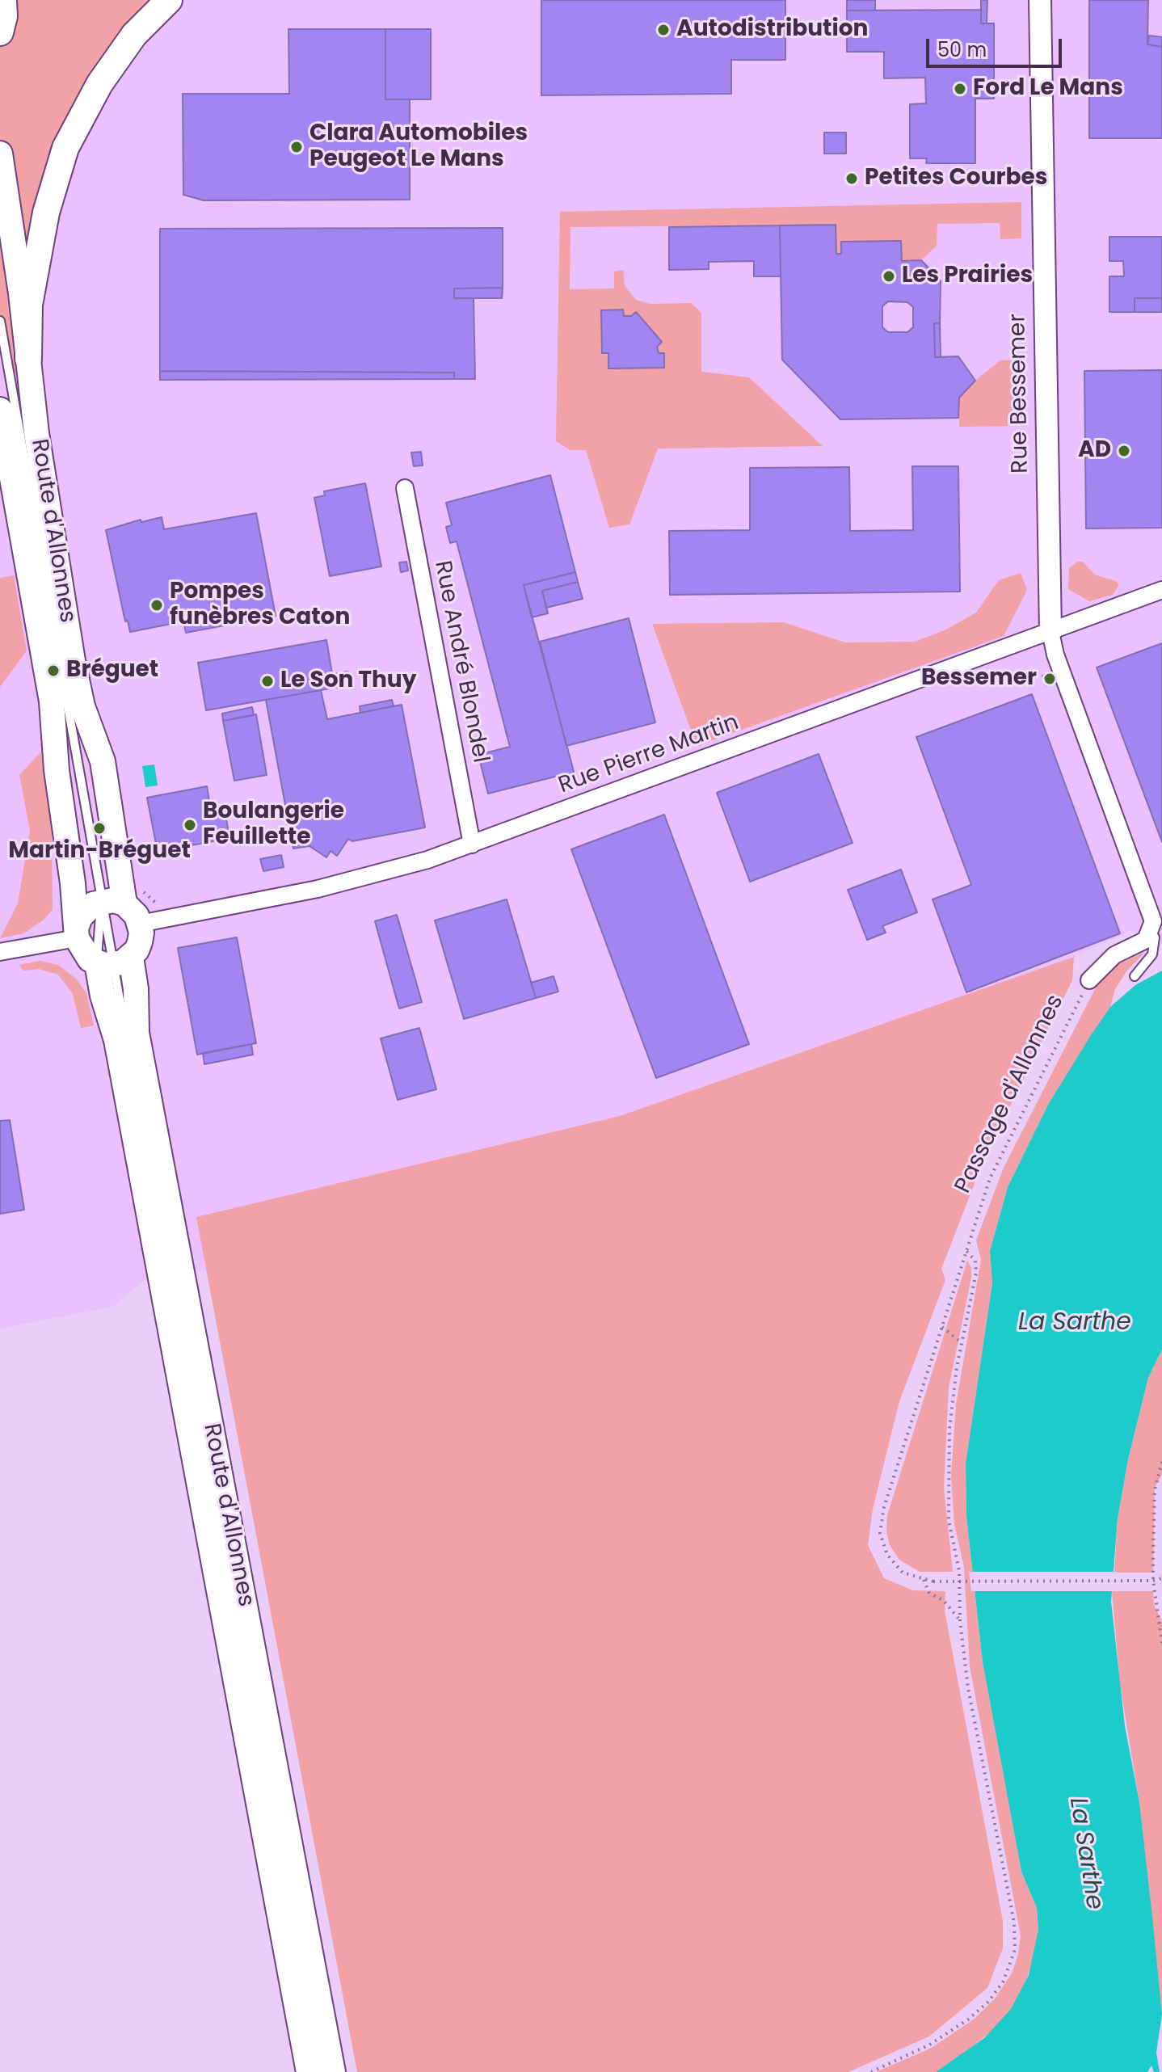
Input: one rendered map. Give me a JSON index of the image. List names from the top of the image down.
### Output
{
  "streets": {
    "main road": ["Route d'Allonnes"],
    "street": [
      "Rue Bessemer",
      "Rue André Blondel",
      "Rue Pierre Martin",
      "Passage d'Allonnes"
    ]
  },
  "crossings": [
    ["Rue Bessemer", "Rue Pierre Martin"],
    ["Route d'Allonnes", "Rue Pierre Martin"],
    ["Rue André Blondel", "Rue Pierre Martin"]
  ],
  "water": ["La Sarthe"],
  "places": [
    "Autodistribution",
    "Ford Le Mans",
    "Clara Automobiles Peugeot Le Mans",
    "Petites Courbes",
    "Les Prairies",
    "AD",
    "Pompes funèbres Caton",
    "Bréguet",
    "Bessemer",
    "Le Son Thuy",
    "Boulangerie Feuillette",
    "Martin-Bréguet"
  ],
  "scale_bar": "50 m"
}
